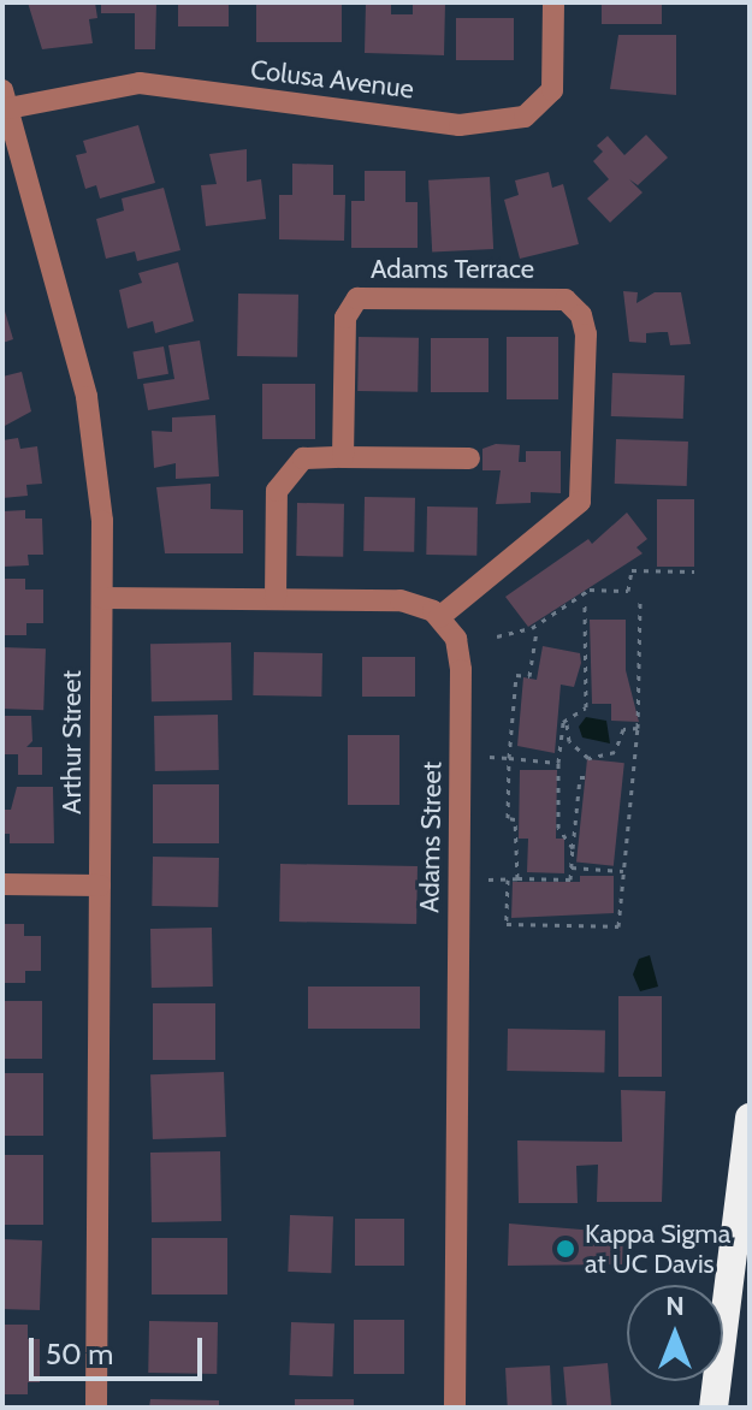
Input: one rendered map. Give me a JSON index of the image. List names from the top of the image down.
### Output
{
  "streets": {
    "street": [
      "Colusa Avenue",
      "Adams Terrace",
      "Arthur Street",
      "Adams Street"
    ]
  },
  "crossings": [
    ["Colusa Avenue", "Arthur Street"],
    ["Adams Terrace", "Adams Street"]
  ],
  "places": ["Kappa Sigma at UC Davis"],
  "scale_bar": "50 m",
  "north": "top"
}
